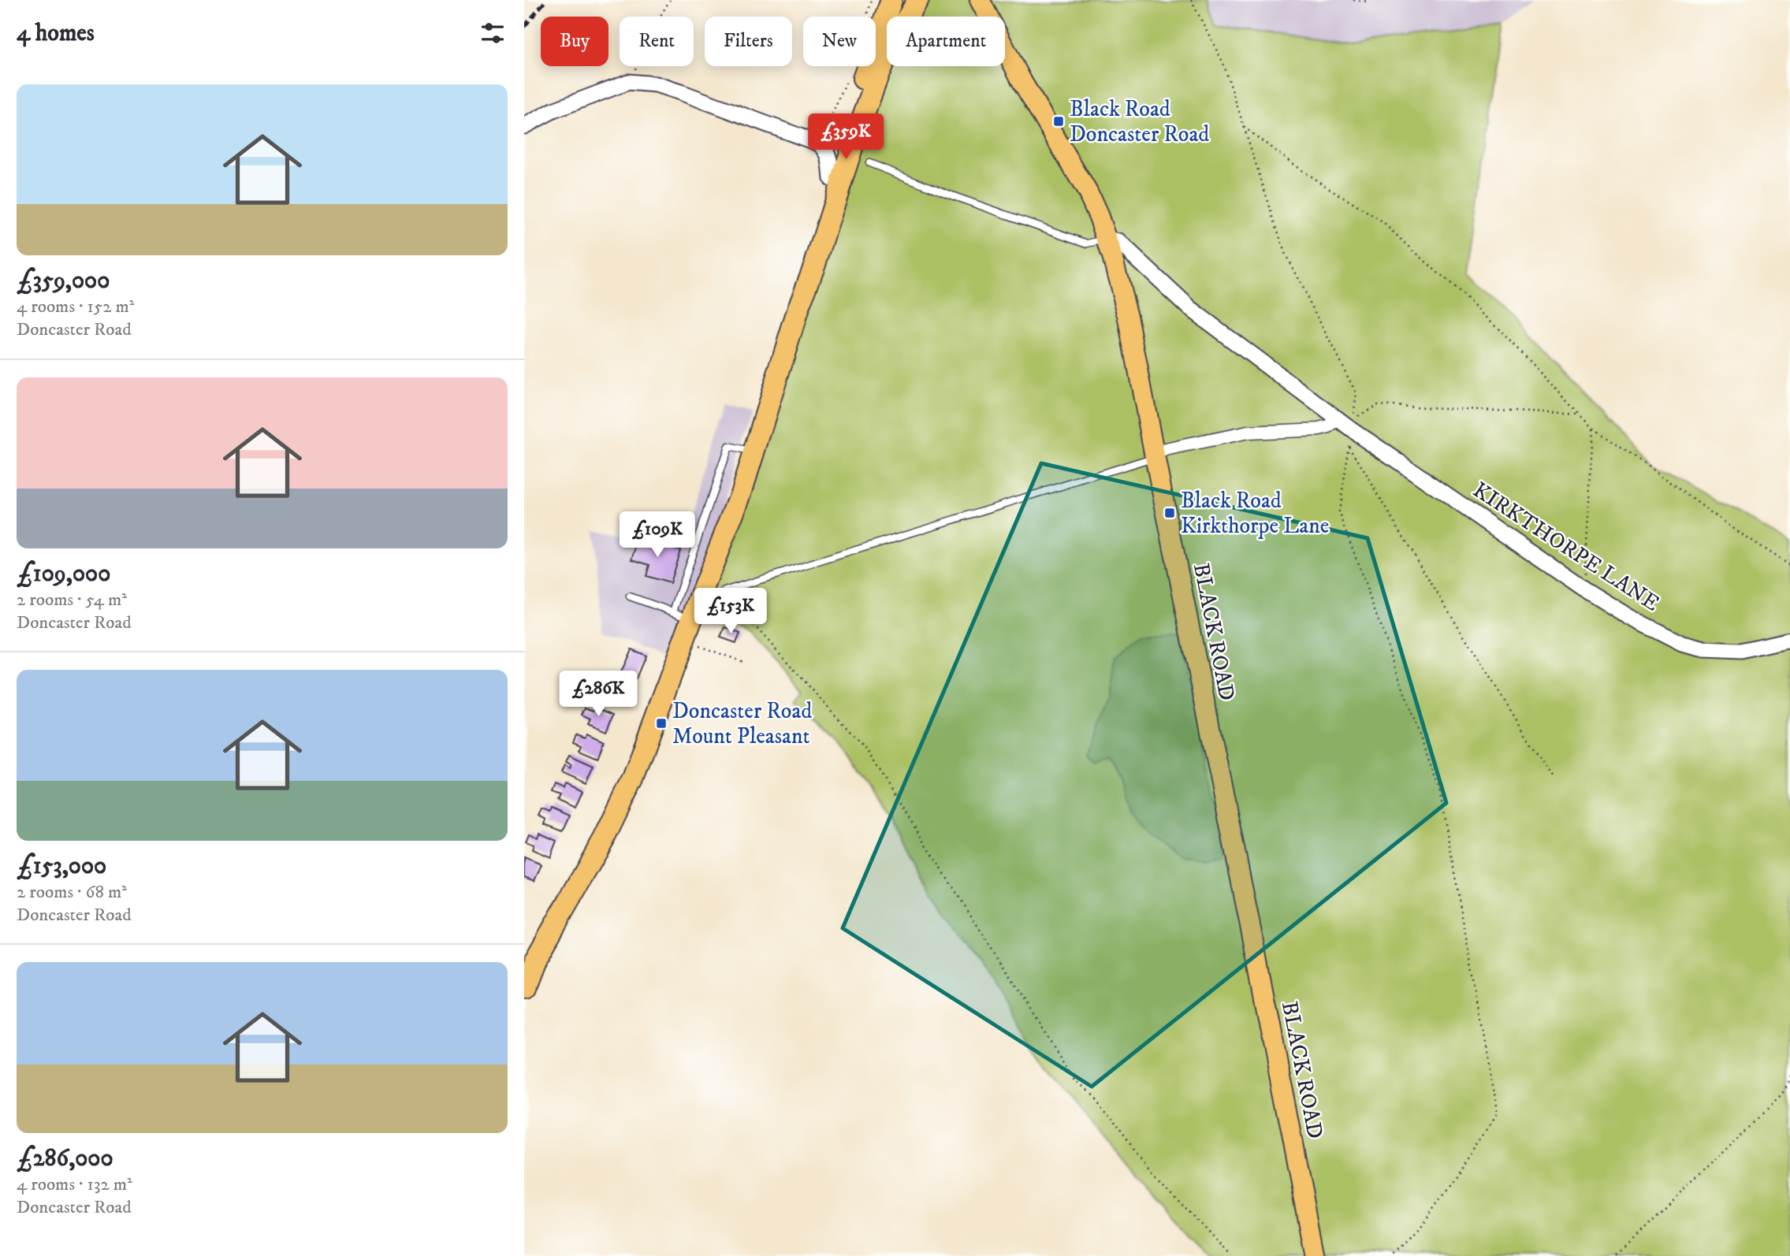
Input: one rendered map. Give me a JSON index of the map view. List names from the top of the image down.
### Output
{
  "streets": {
    "main road": ["BLACK ROAD"],
    "street": ["KIRKTHORPE LANE"]
  },
  "crossings": [
    ["KIRKTHORPE LANE", "BLACK ROAD"]
  ],
  "places": {
    "transit": ["Black Road Doncaster Road", "Black Road Kirkthorpe Lane", "Doncaster Road Mount Pleasant"]
  },
  "page": {
    "heading": "4 homes",
    "chip": [
      "Buy",
      "Rent",
      "Filters",
      "New",
      "Apartment"
    ],
    "list": [
      {
        "name": "£359,000",
        "note": "4 rooms · 152 m² · Doncaster Road"
      },
      {
        "name": "£109,000",
        "note": "2 rooms · 54 m² · Doncaster Road"
      },
      {
        "name": "£153,000",
        "note": "2 rooms · 68 m² · Doncaster Road"
      },
      {
        "name": "£286,000",
        "note": "4 rooms · 132 m² · Doncaster Road"
      }
    ],
    "price": [
      "£359K",
      "£109K",
      "£153K",
      "£286K"
    ]
  }
}
